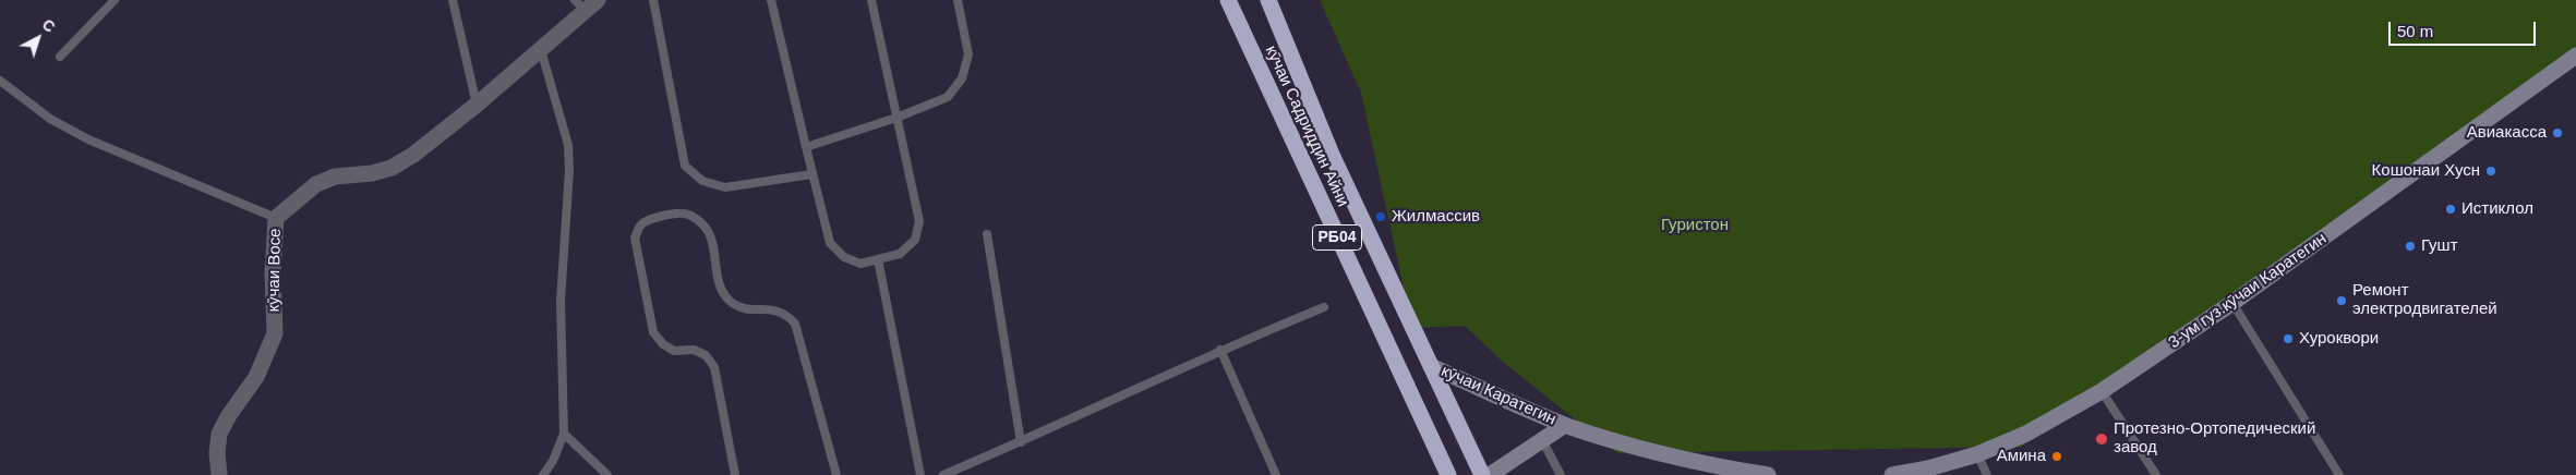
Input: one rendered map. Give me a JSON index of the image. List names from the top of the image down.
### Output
{
  "streets": {
    "highway": ["кӯчаи Садриддин Айни", "РБ04"],
    "street": ["кӯчаи Восе", "3-ум гуз.кӯчаи Каратегин", "кӯчаи Каратегин"]
  },
  "crossings": [
    ["кӯчаи Садриддин Айни", "кӯчаи Каратегин"]
  ],
  "parks": ["Гуристон"],
  "places": [
    "Авиакасса",
    "Кошонаи Хусн",
    "Истиклол",
    "Жилмассив",
    "Гушт",
    "Ремонт электродвигателей",
    "Хуроквори",
    "Протезно-Ортопедический завод",
    "Амина"
  ],
  "scale_bar": "50 m",
  "north": "top right"
}
